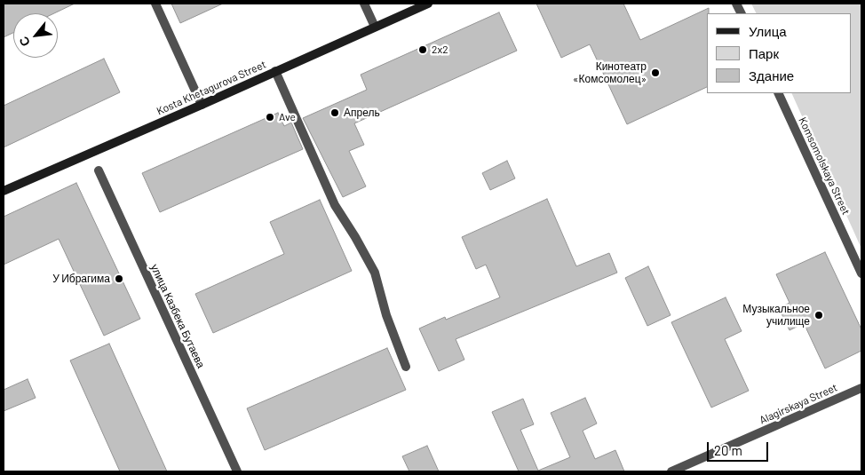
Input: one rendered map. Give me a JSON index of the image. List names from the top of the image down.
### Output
{
  "streets": {
    "main road": ["Kosta Khetagurova Street"],
    "street": ["Komsomolskaya Street", "улица Казбека Бутаева", "Alagirskaya Street"]
  },
  "places": [
    "2x2",
    "Кинотеатр «Комсомолец»",
    "Апрель",
    "Ave",
    "У Ибрагима",
    "Музыкальное училище"
  ],
  "legend": ["Улица", "Парк", "Здание"],
  "scale_bar": "20 m",
  "north": "bottom left"
}
